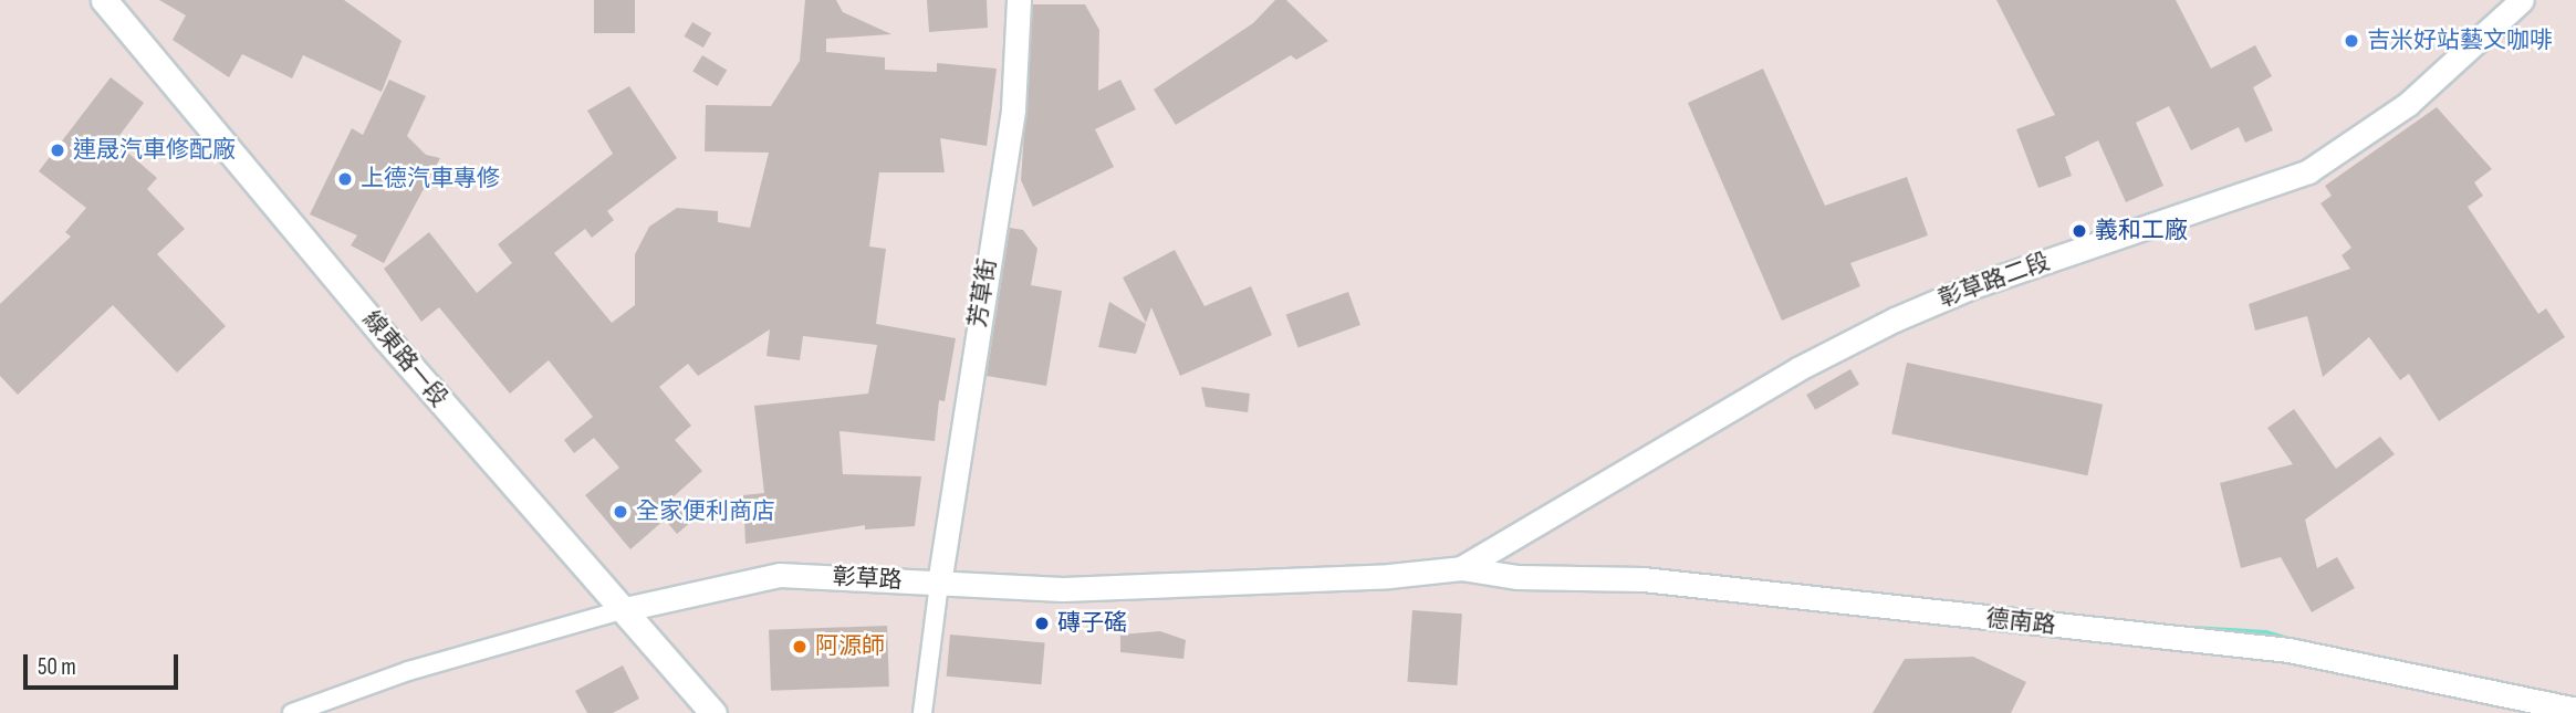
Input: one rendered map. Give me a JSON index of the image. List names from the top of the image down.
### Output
{
  "streets": {
    "main road": ["線東路一段"],
    "street": [
      "彰草路二段",
      "芳草街",
      "彰草路",
      "德南路"
    ]
  },
  "crossings": [
    ["彰草路二段", "彰草路"],
    ["彰草路二段", "德南路"],
    ["芳草街", "彰草路"],
    ["線東路一段", "彰草路"],
    ["彰草路", "德南路"]
  ],
  "places": [
    "吉米好站藝文咖啡",
    "連晟汽車修配廠",
    "上德汽車專修",
    "義和工廠",
    "全家便利商店",
    "磚子磘",
    "阿源師"
  ],
  "scale_bar": "50 m"
}
